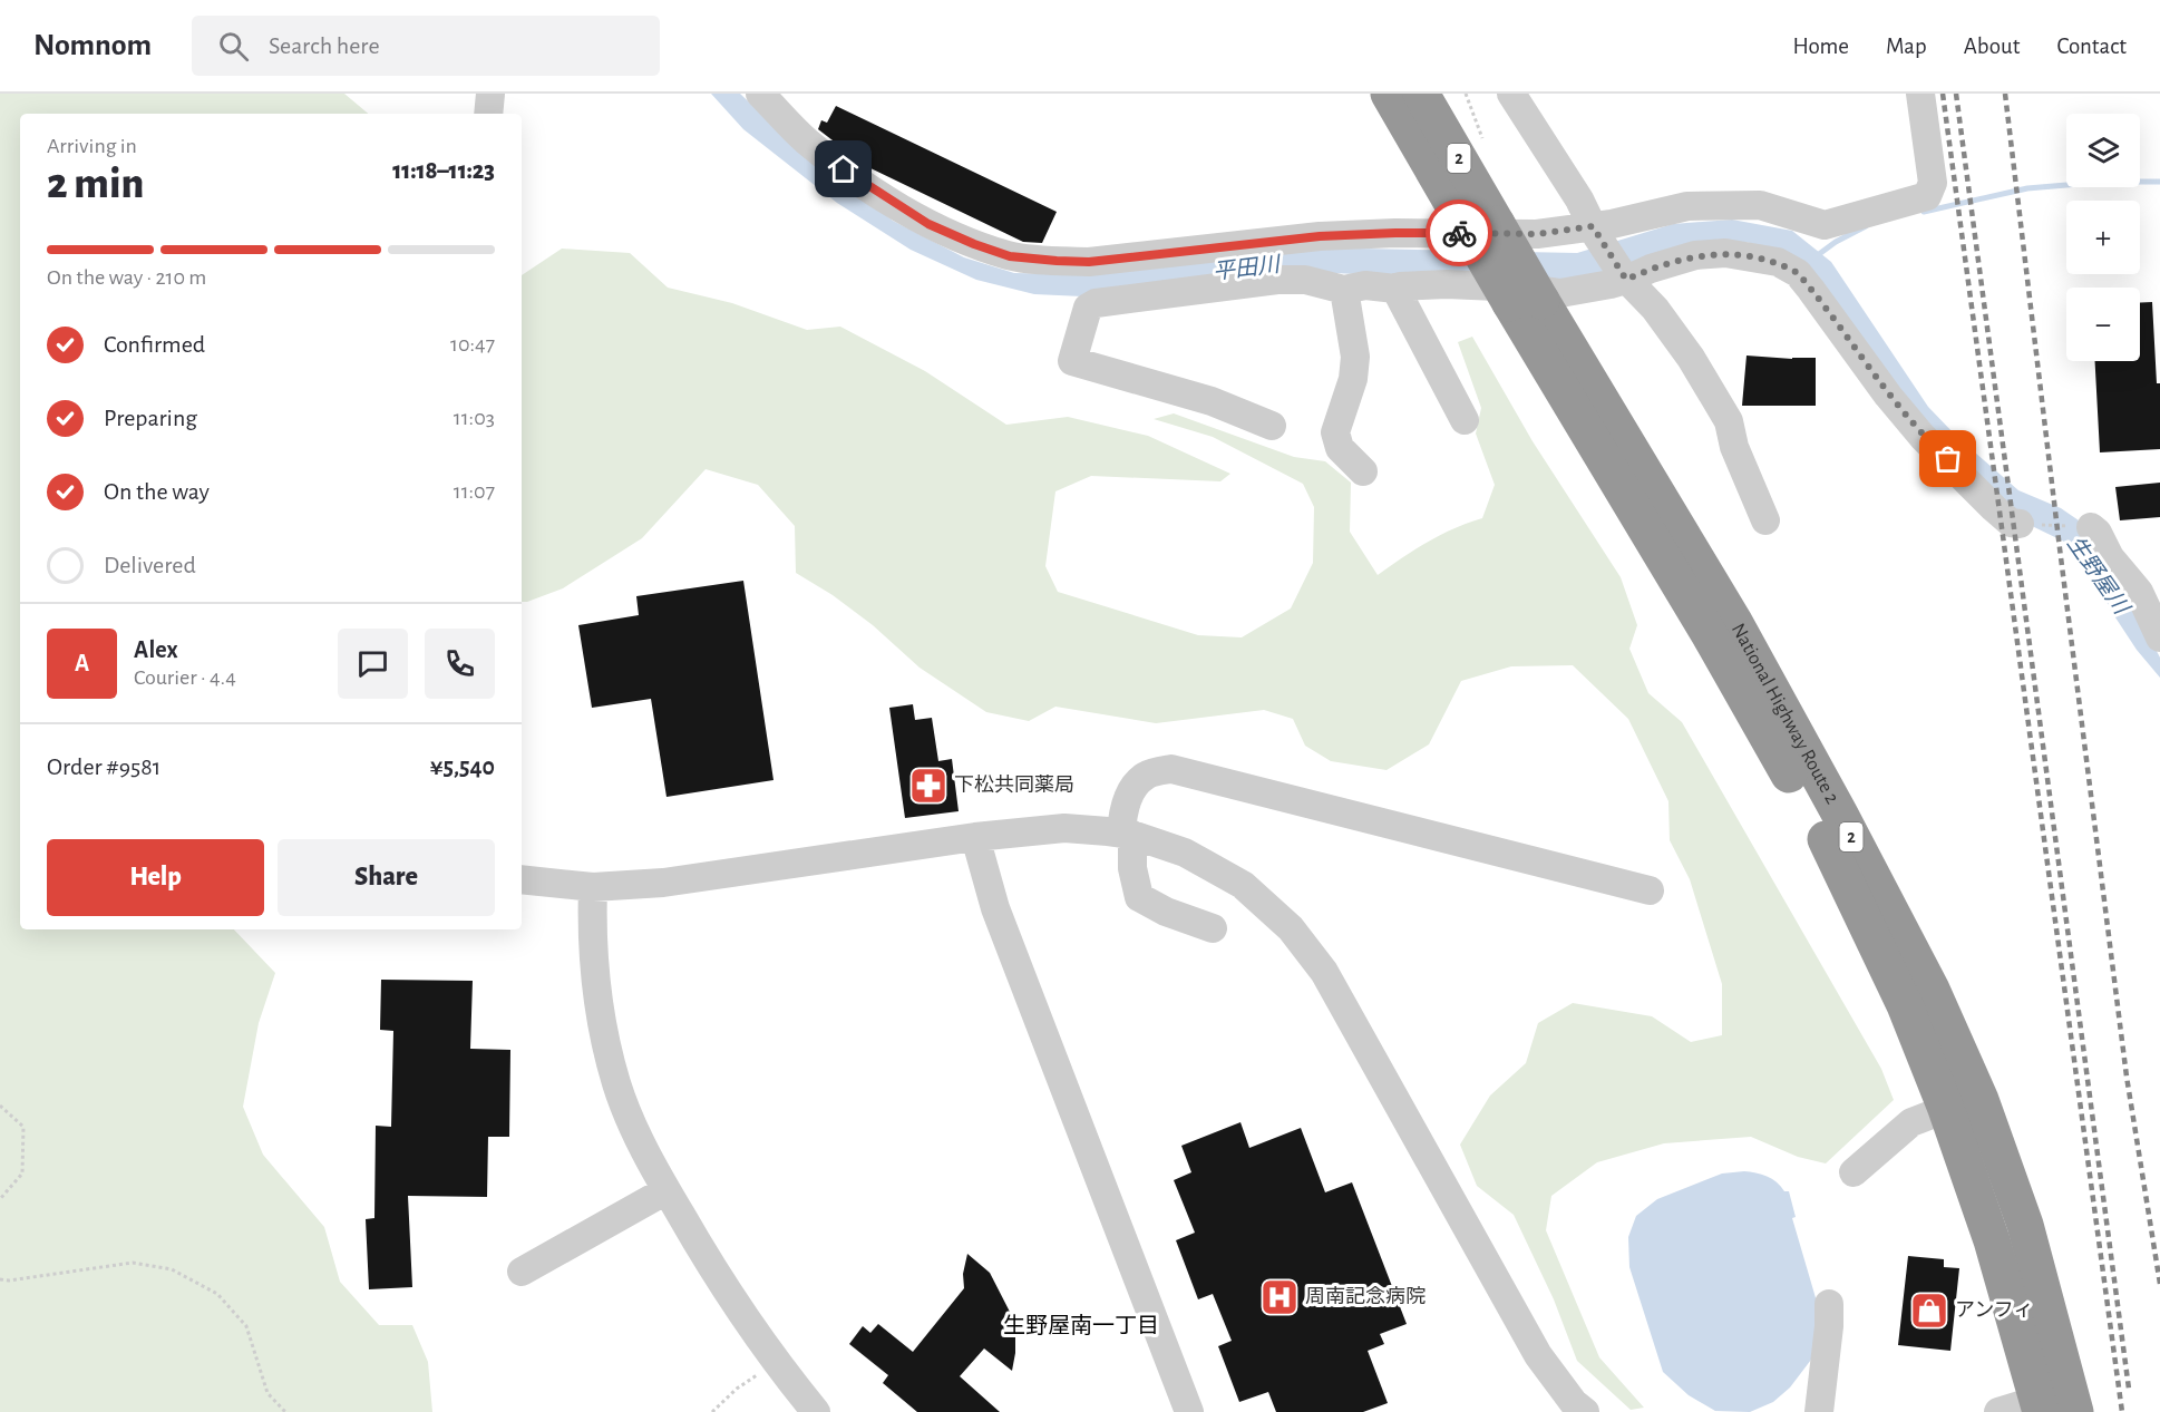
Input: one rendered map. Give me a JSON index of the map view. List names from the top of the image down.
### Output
{
  "streets": {
    "highway": ["2", "National Highway Route 2"]
  },
  "districts": ["生野屋南一丁目"],
  "water": ["平田川", "生野屋川"],
  "places": {
    "pharmacy": ["下松共同薬局"],
    "hospital": ["周南記念病院"],
    "shop": ["アンフィ"]
  },
  "page": {
    "header": "Nomnom",
    "search": "Search here",
    "nav": [
      "Home",
      "Map",
      "About",
      "Contact"
    ],
    "map_buttons": ["+", "−"],
    "heading": ["2 min", "Arriving in", "11:18–11:23"],
    "panel": [
      "Alex",
      "Courier · 4.4",
      "Order #9581",
      "¥5,540"
    ],
    "bar": "On the way · 210 m",
    "list": [
      ["Confirmed", "10:47"],
      ["Preparing", "11:03"],
      ["On the way", "11:07"],
      "Delivered"
    ],
    "round": "A",
    "buttons": ["Help", "Share"]
  }
}
